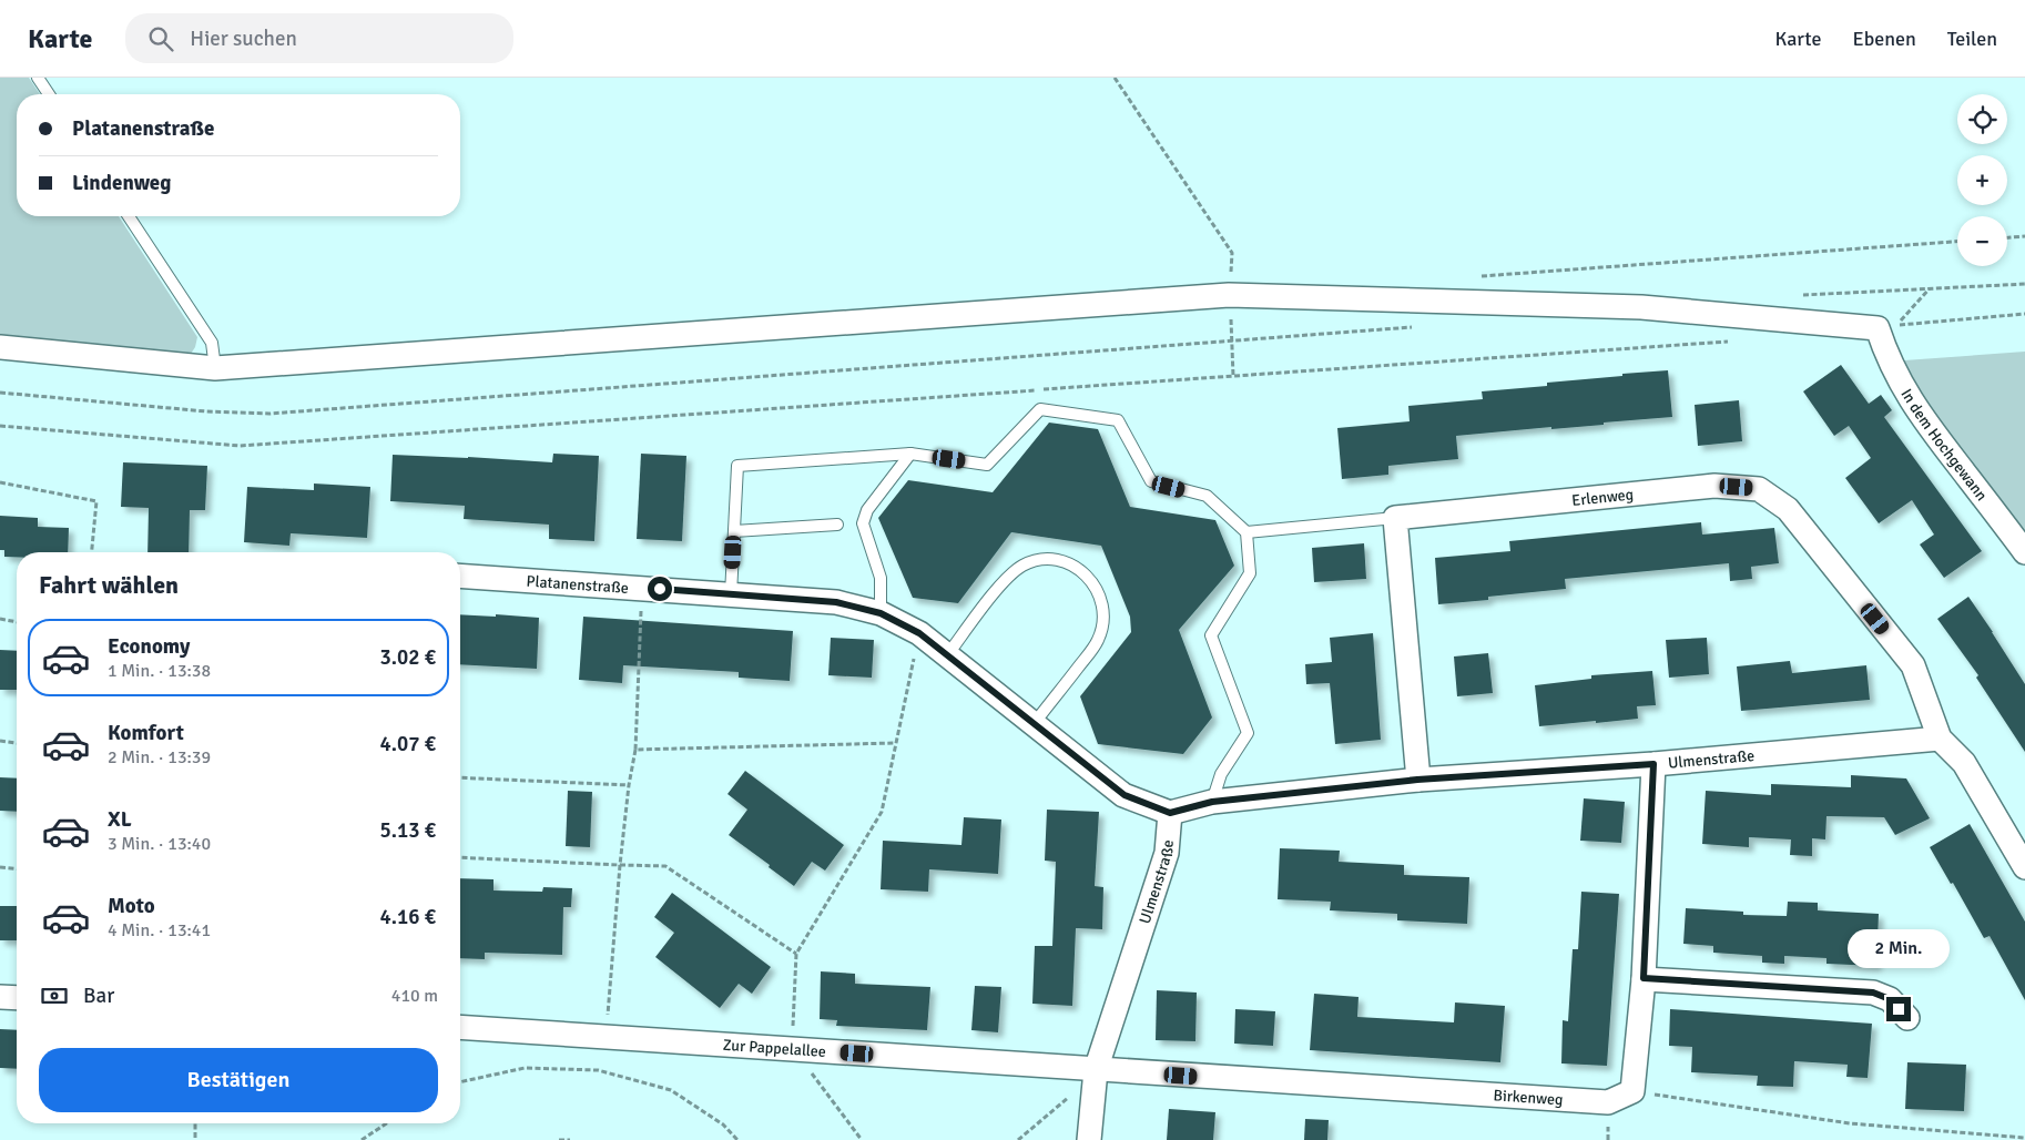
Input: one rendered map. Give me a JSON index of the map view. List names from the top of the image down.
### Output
{
  "streets": {
    "street": [
      "In dem Hochgewann",
      "Erlenweg",
      "Platanenstraße",
      "Ulmenstraße",
      "Zur Pappelallee",
      "Birkenweg"
    ]
  },
  "crossings": [
    ["Erlenweg", "Ulmenstraße"],
    ["Platanenstraße", "Ulmenstraße"],
    ["Ulmenstraße", "Zur Pappelallee"],
    ["Ulmenstraße", "Birkenweg"],
    ["Zur Pappelallee", "Birkenweg"]
  ],
  "page": {
    "header": "Karte",
    "search": "Hier suchen",
    "nav": ["Karte", "Ebenen", "Teilen"],
    "map_buttons": ["+", "−"],
    "banner": ["Platanenstraße", "Lindenweg"],
    "heading": "Fahrt wählen",
    "list": [
      {
        "name": "Economy",
        "note": "1 Min. · 13:38",
        "value": "3.02 €"
      },
      {
        "name": "Komfort",
        "note": "2 Min. · 13:39",
        "value": "4.07 €"
      },
      {
        "name": "XL",
        "note": "3 Min. · 13:40",
        "value": "5.13 €"
      },
      {
        "name": "Moto",
        "note": "4 Min. · 13:41",
        "value": "4.16 €"
      }
    ],
    "bubble": "2 Min.",
    "pay": ["Bar", "410 m"],
    "buttons": "Bestätigen"
  }
}
